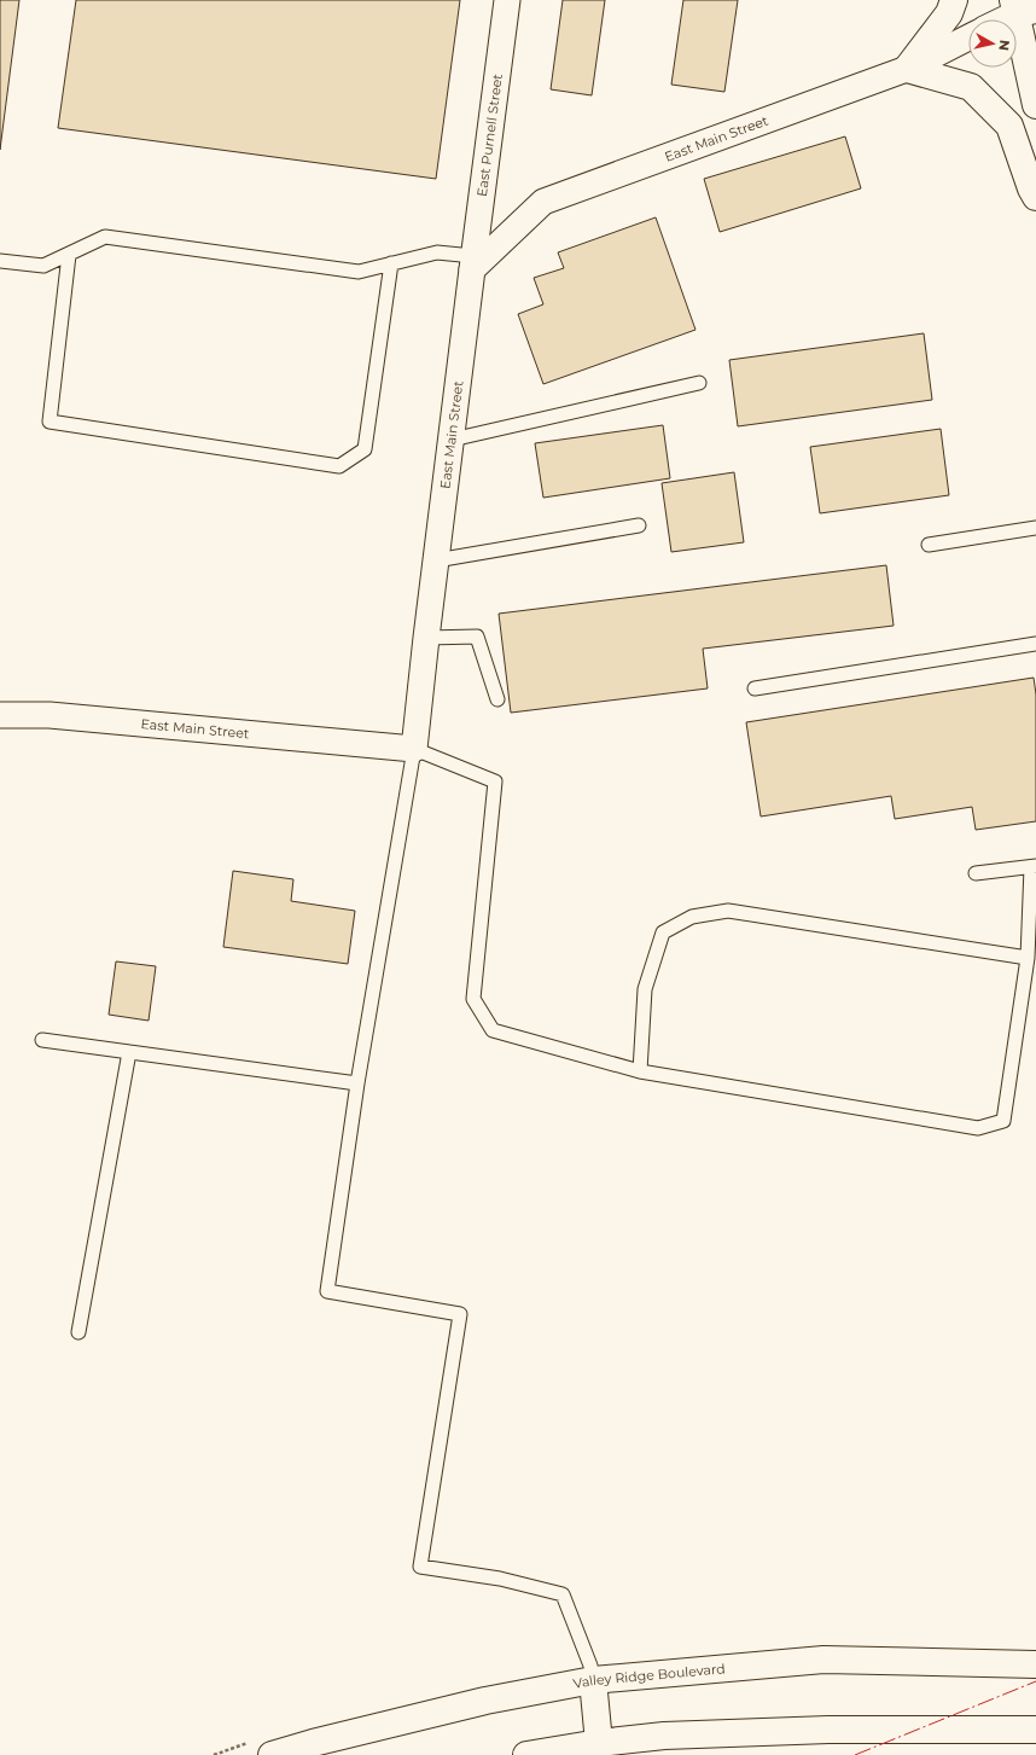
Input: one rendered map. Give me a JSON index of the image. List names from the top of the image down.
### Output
{
  "streets": {
    "street": ["East Purnell Street", "East Main Street", "Valley Ridge Boulevard"]
  },
  "crossings": [
    ["East Purnell Street", "East Main Street"]
  ],
  "north": "right"
}
